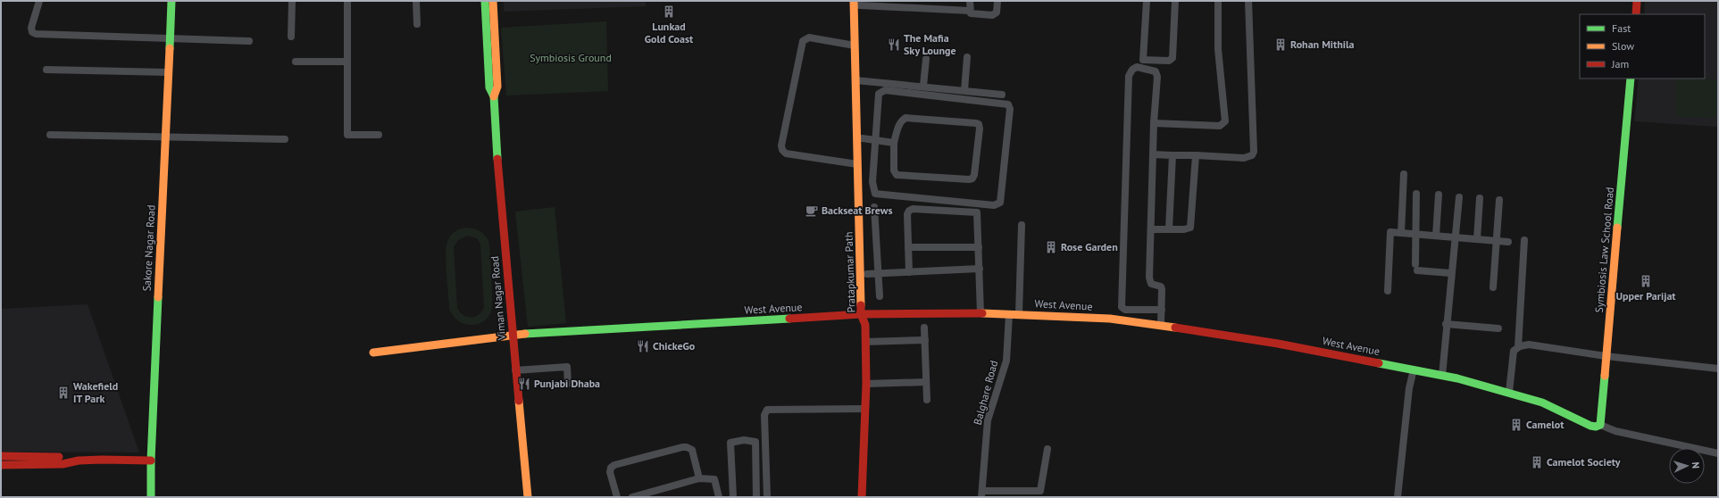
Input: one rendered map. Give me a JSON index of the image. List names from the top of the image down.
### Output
{
  "streets": {
    "street": [
      "Sakore Nagar Road",
      "Symbiosis Law School Road",
      "Pratapkumar Path",
      "Viman Nagar Road",
      "West Avenue",
      "Balghare Road"
    ]
  },
  "crossings": [
    ["Symbiosis Law School Road", "West Avenue"],
    ["Pratapkumar Path", "West Avenue"],
    ["Viman Nagar Road", "West Avenue"],
    ["West Avenue", "Balghare Road"]
  ],
  "parks": ["Symbiosis Ground"],
  "places": {
    "building": [
      "Lunkad Gold Coast",
      "Rohan Mithila",
      "Rose Garden",
      "Upper Parijat",
      "Wakefield IT Park",
      "Camelot",
      "Camelot Society"
    ],
    "restaurant": ["The Mafia Sky Lounge", "ChickeGo", "Punjabi Dhaba"],
    "cafe": ["Backseat Brews"]
  },
  "legend": ["Fast", "Slow", "Jam"],
  "north": "right"
}
